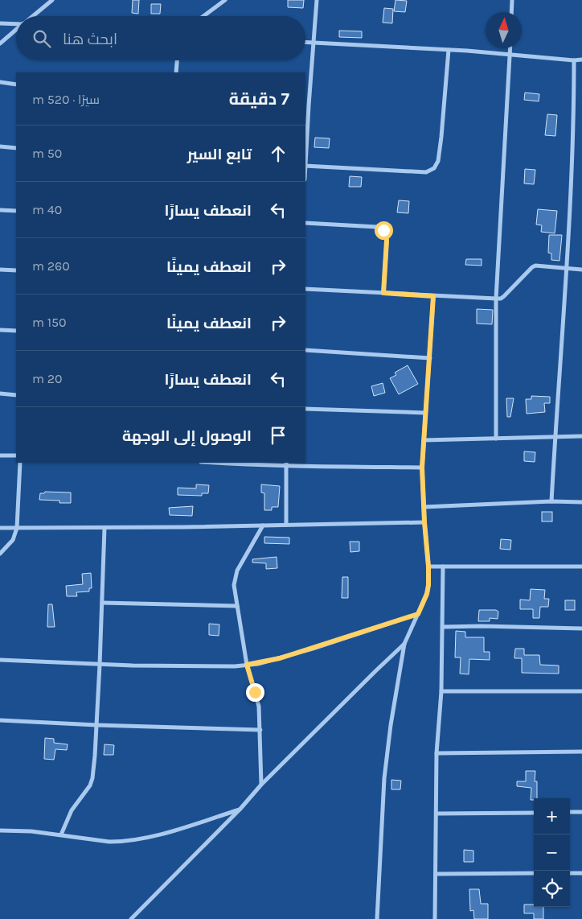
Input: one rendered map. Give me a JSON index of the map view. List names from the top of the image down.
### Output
{
  "north": "top",
  "page": {
    "search": "ابحث هنا",
    "heading": ["7 دقيقة", "سيرًا · 520 m"],
    "list": [
      ["تابع السير", "50 m"],
      ["انعطف يسارًا", "40 m"],
      ["انعطف يمينًا", "260 m"],
      ["انعطف يمينًا", "150 m"],
      ["انعطف يسارًا", "20 m"],
      "الوصول إلى الوجهة"
    ],
    "map_buttons": ["+", "−"]
  }
}
